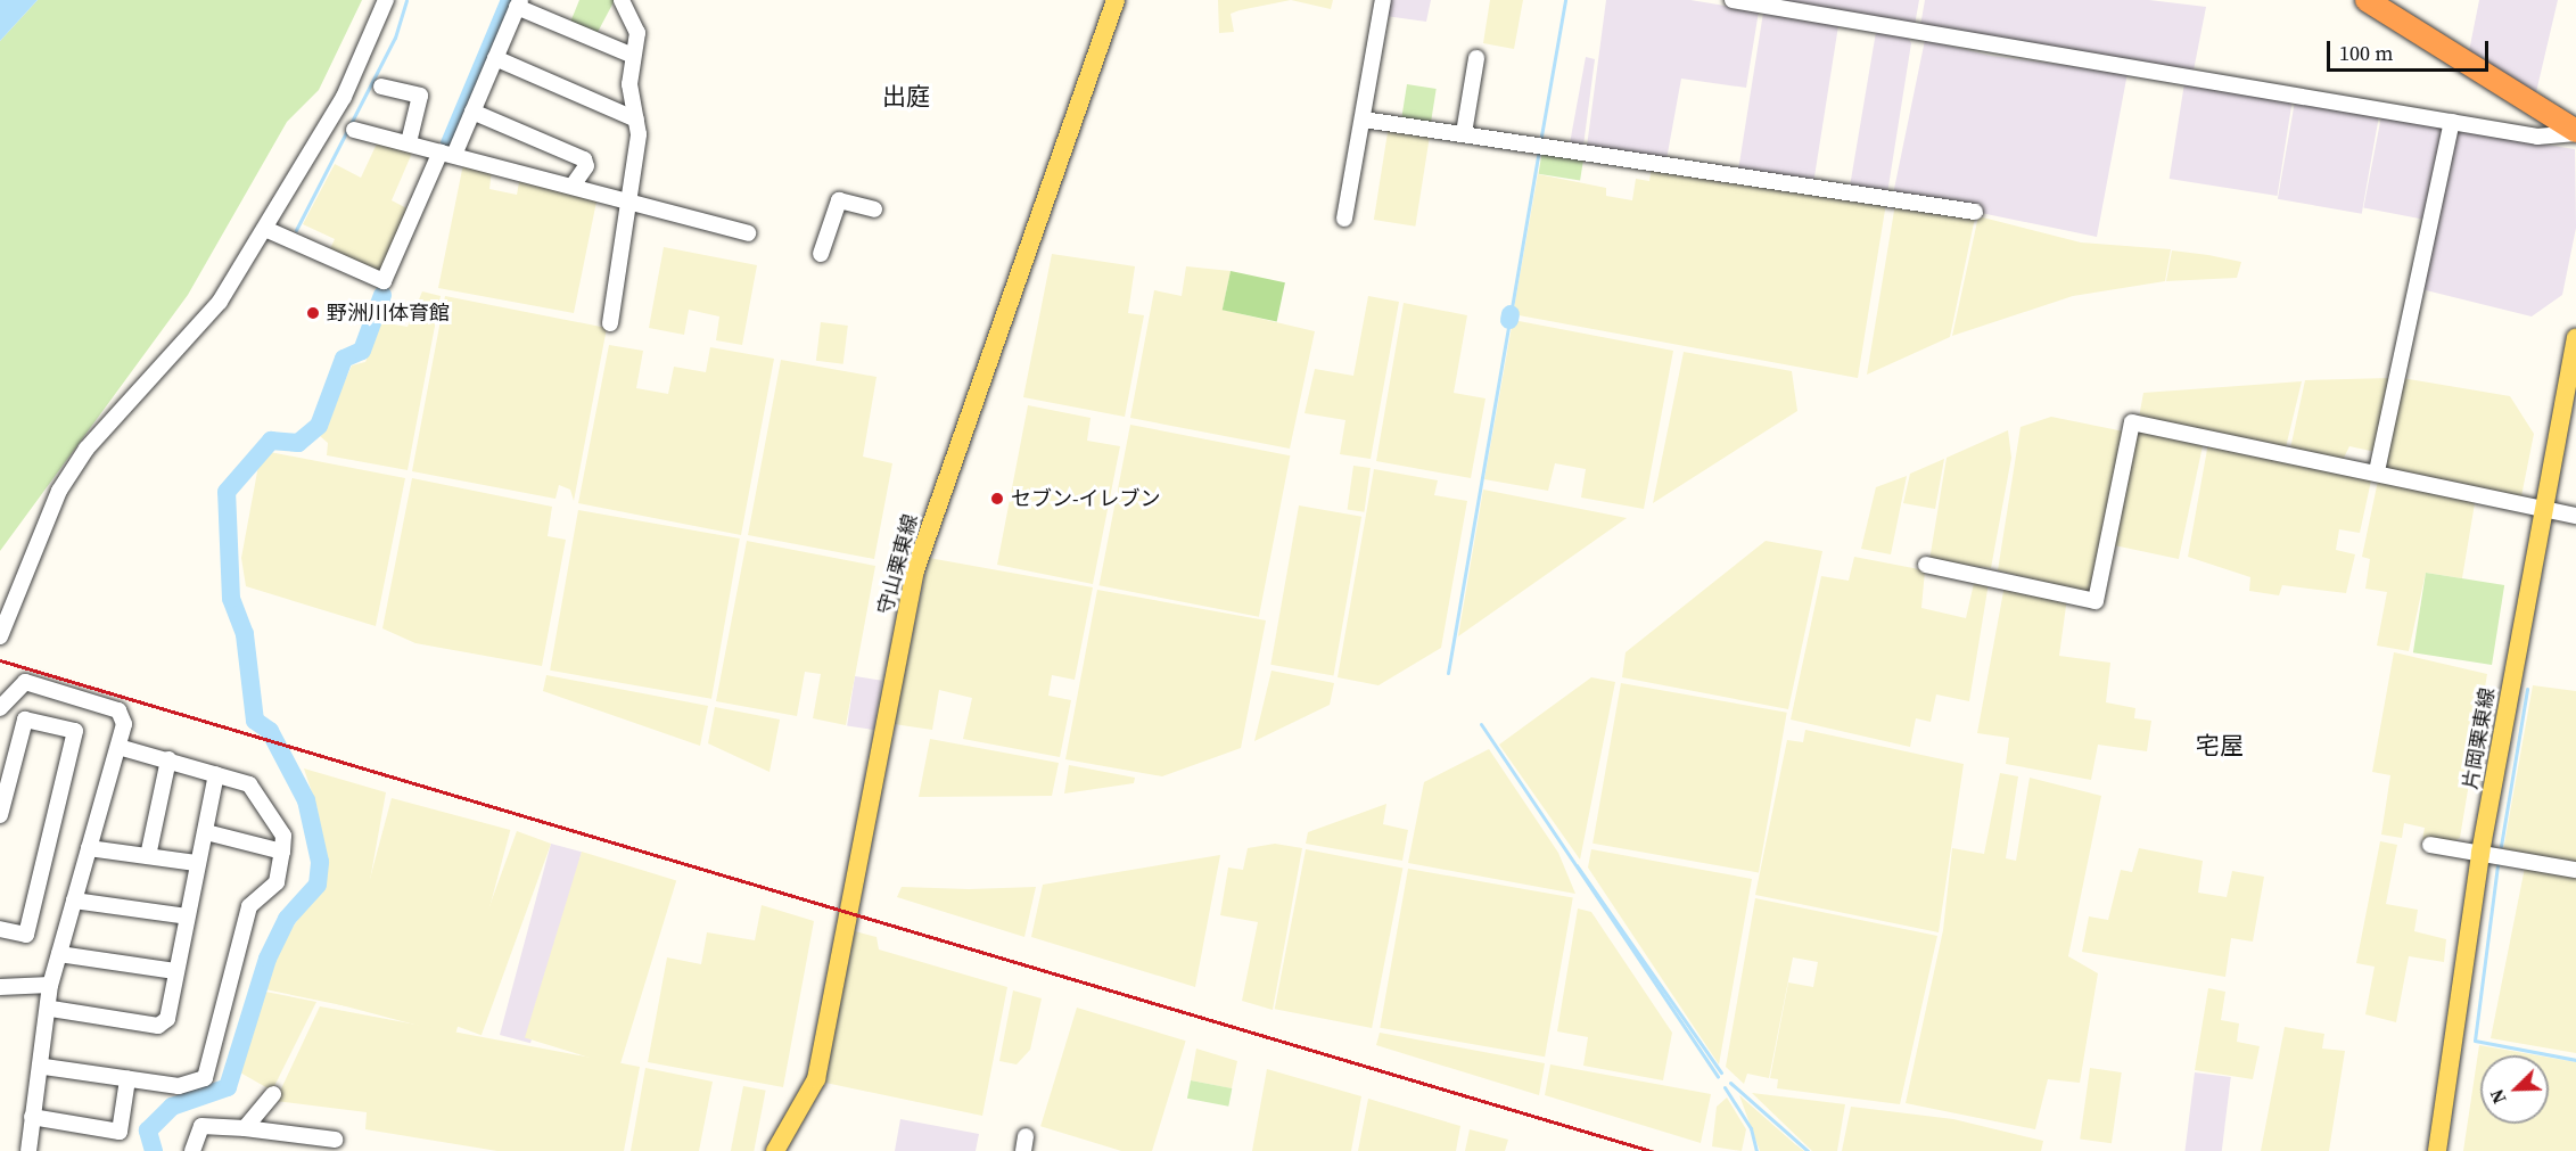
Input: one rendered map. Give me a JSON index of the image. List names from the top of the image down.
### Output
{
  "streets": {
    "main road": ["守山栗東線", "片岡栗東線"]
  },
  "districts": ["出庭", "宅屋"],
  "places": ["野洲川体育館", "セブン-イレブン"],
  "scale_bar": "100 m",
  "north": "bottom left"
}
